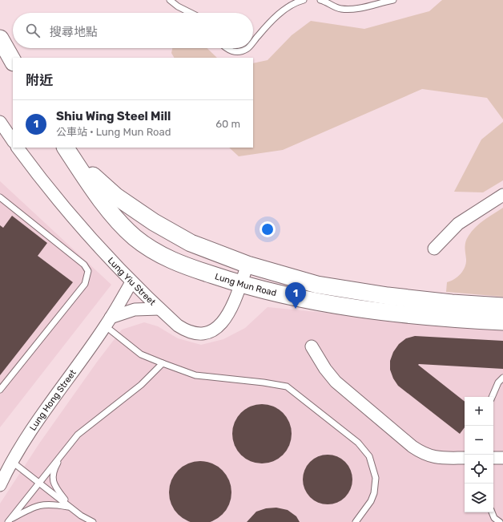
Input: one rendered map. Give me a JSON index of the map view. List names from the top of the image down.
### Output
{
  "streets": {
    "street": ["Lung Yiu Street", "Lung Mun Road", "Lung Hong Street"]
  },
  "crossings": [
    ["Lung Yiu Street", "Lung Mun Road"],
    ["Lung Yiu Street", "Lung Hong Street"]
  ],
  "page": {
    "search": "搜尋地點",
    "heading": "附近",
    "list": [
      {
        "mark": "1",
        "name": "Shiu Wing Steel Mill",
        "note": "公車站 · Lung Mun Road",
        "value": "60 m"
      }
    ],
    "pins": "1",
    "map_buttons": ["+", "−"]
  }
}
